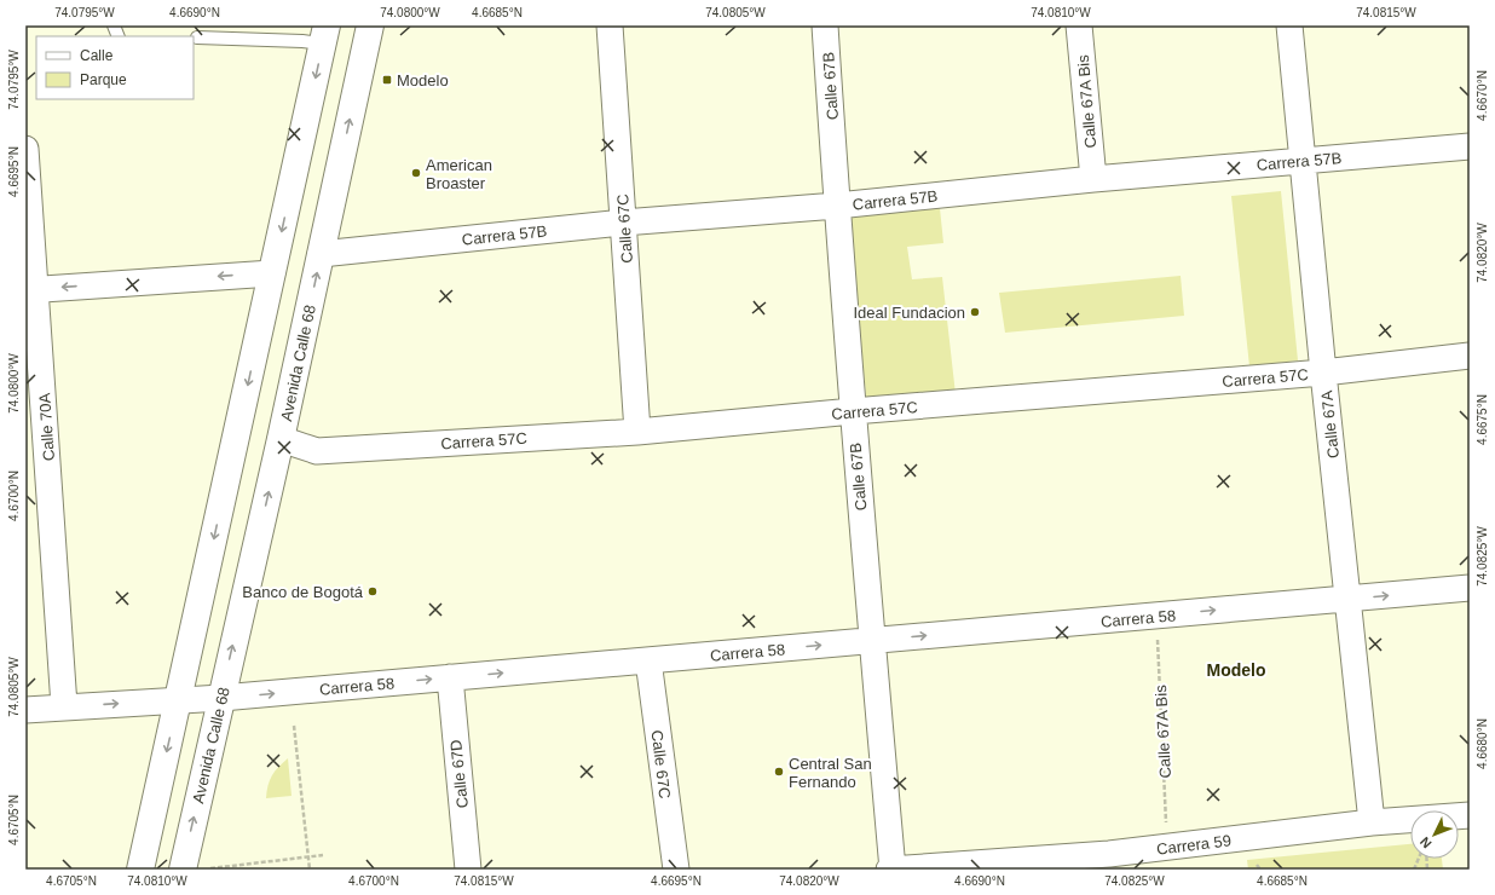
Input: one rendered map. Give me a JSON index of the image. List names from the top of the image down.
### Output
{
  "streets": {
    "main road": ["Avenida Calle 68"],
    "street": [
      "Calle 67B",
      "Calle 67A Bis",
      "Carrera 57B",
      "Calle 67C",
      "Carrera 57C",
      "Calle 67A",
      "Calle 70A",
      "Carrera 58",
      "Calle 67D",
      "Carrera 59"
    ]
  },
  "crossings": [
    ["Calle 67B", "Carrera 57B"],
    ["Calle 67B", "Carrera 57C"],
    ["Calle 67B", "Carrera 58"],
    ["Calle 67B", "Carrera 59"],
    ["Calle 67A Bis", "Carrera 57B"],
    ["Calle 67A Bis", "Carrera 58"],
    ["Calle 67A Bis", "Carrera 59"],
    ["Carrera 57B", "Calle 67C"],
    ["Carrera 57B", "Avenida Calle 68"],
    ["Carrera 57B", "Calle 67A"],
    ["Calle 67C", "Carrera 57C"],
    ["Calle 67C", "Carrera 58"],
    ["Avenida Calle 68", "Carrera 57C"],
    ["Avenida Calle 68", "Carrera 58"],
    ["Carrera 57C", "Calle 67A"],
    ["Calle 67A", "Carrera 58"],
    ["Calle 67A", "Carrera 59"],
    ["Calle 70A", "Carrera 58"],
    ["Carrera 58", "Calle 67D"]
  ],
  "one_way": ["Carrera 58"],
  "districts": ["Modelo"],
  "places": {
    "transit": ["Modelo"],
    "other": [
      "American Broaster",
      "Ideal Fundacion",
      "Banco de Bogotá",
      "Central San Fernando"
    ]
  },
  "legend": ["Calle", "Parque"],
  "north": "bottom left",
  "coordinates": [
    "74.0795°W",
    "4.6690°N",
    "74.0800°W",
    "4.6685°N",
    "74.0805°W",
    "74.0810°W",
    "74.0815°W",
    "4.6670°N",
    "4.6695°N",
    "74.0820°W",
    "4.6675°N",
    "4.6700°N",
    "74.0825°W",
    "4.6680°N",
    "4.6705°N"
  ]
}
